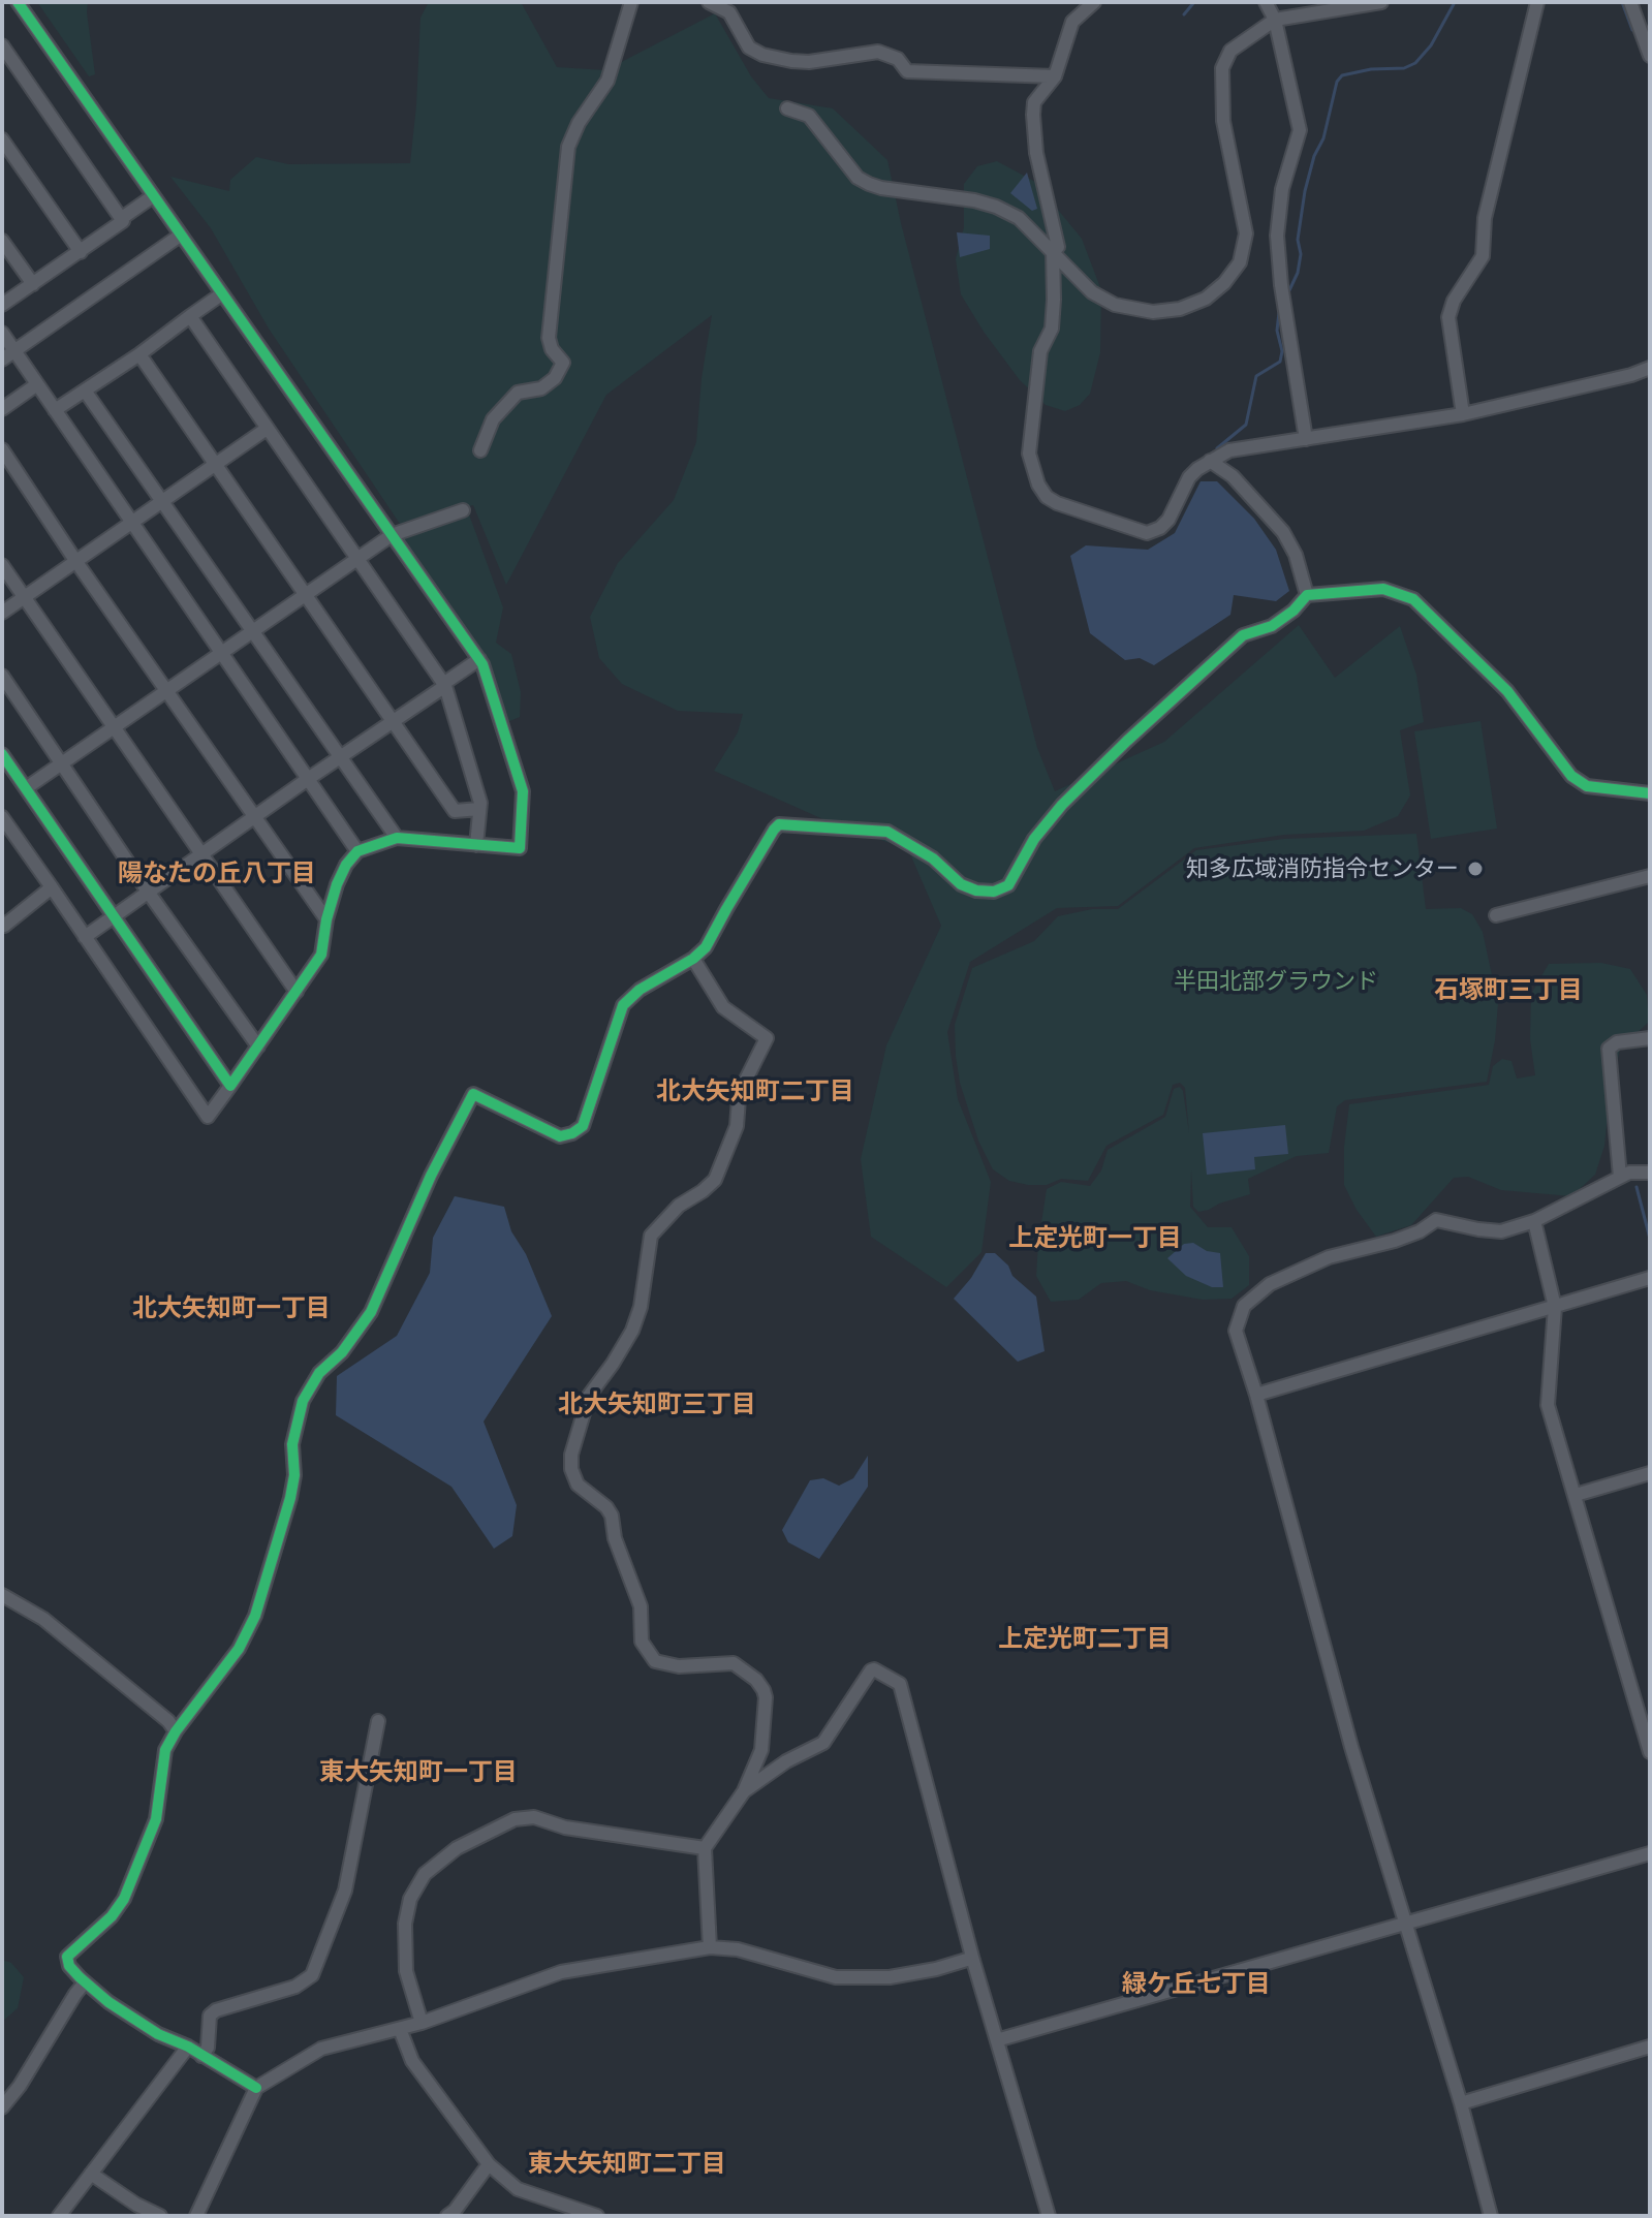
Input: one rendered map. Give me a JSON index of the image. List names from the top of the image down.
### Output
{
  "districts": [
    "陽なたの丘八丁目",
    "石塚町三丁目",
    "北大矢知町二丁目",
    "上定光町一丁目",
    "北大矢知町一丁目",
    "北大矢知町三丁目",
    "上定光町二丁目",
    "東大矢知町一丁目",
    "緑ケ丘七丁目",
    "東大矢知町二丁目"
  ],
  "parks": ["半田北部グラウンド"],
  "places": ["知多広域消防指令センター"]
}
